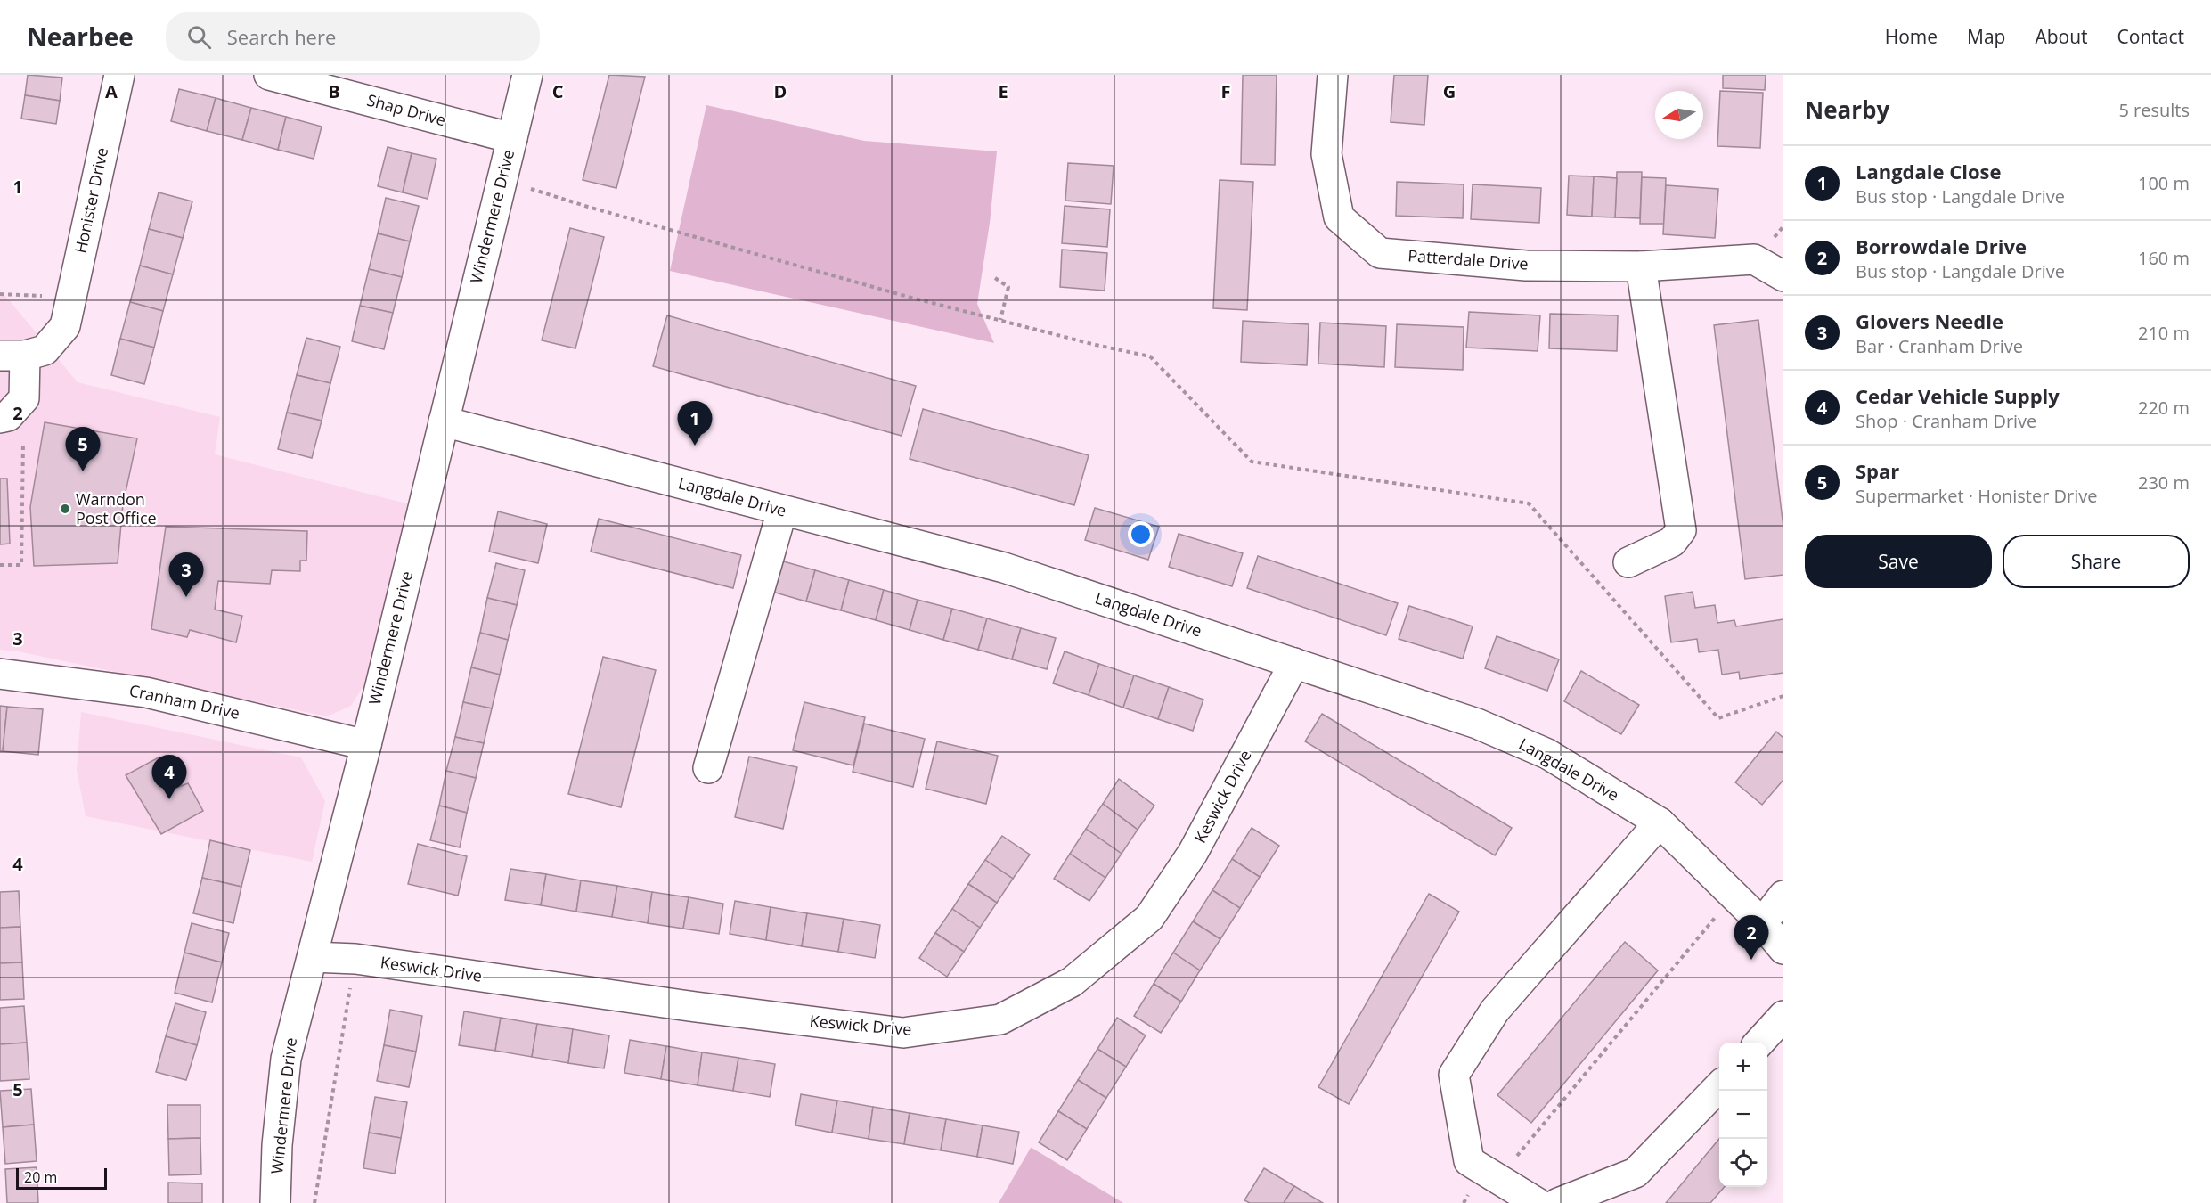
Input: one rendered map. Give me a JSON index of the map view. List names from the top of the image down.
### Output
{
  "streets": {
    "street": [
      "Shap Drive",
      "Honister Drive",
      "Windermere Drive",
      "Patterdale Drive",
      "Langdale Drive",
      "Cranham Drive",
      "Keswick Drive"
    ]
  },
  "crossings": [
    ["Shap Drive", "Windermere Drive"],
    ["Windermere Drive", "Langdale Drive"],
    ["Windermere Drive", "Cranham Drive"],
    ["Windermere Drive", "Keswick Drive"],
    ["Langdale Drive", "Keswick Drive"]
  ],
  "places": ["Warndon Post Office"],
  "scale_bar": "20 m",
  "north": "left",
  "page": {
    "header": "Nearbee",
    "search": "Search here",
    "nav": [
      "Home",
      "Map",
      "About",
      "Contact"
    ],
    "heading": ["Nearby", "5 results"],
    "list": [
      {
        "mark": "1",
        "name": "Langdale Close",
        "note": "Bus stop · Langdale Drive",
        "value": "100 m"
      },
      {
        "mark": "2",
        "name": "Borrowdale Drive",
        "note": "Bus stop · Langdale Drive",
        "value": "160 m"
      },
      {
        "mark": "3",
        "name": "Glovers Needle",
        "note": "Bar · Cranham Drive",
        "value": "210 m"
      },
      {
        "mark": "4",
        "name": "Cedar Vehicle Supply",
        "note": "Shop · Cranham Drive",
        "value": "220 m"
      },
      {
        "mark": "5",
        "name": "Spar",
        "note": "Supermarket · Honister Drive",
        "value": "230 m"
      }
    ],
    "pins": [
      "1",
      "5",
      "3",
      "4",
      "2"
    ],
    "buttons": ["Save", "Share"],
    "map_buttons": ["+", "−"],
    "scale": "20 m"
  },
  "grid": {
    "columns": [
      "A",
      "B",
      "C",
      "D",
      "E",
      "F",
      "G"
    ],
    "rows": [
      "1",
      "2",
      "3",
      "4",
      "5"
    ]
  }
}
